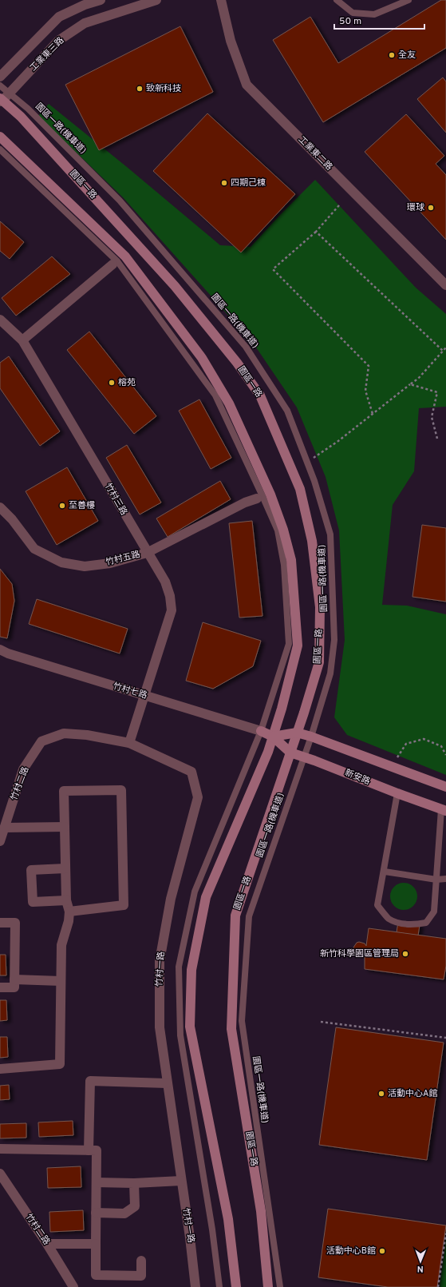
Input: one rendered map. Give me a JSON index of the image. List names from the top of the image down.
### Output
{
  "streets": {
    "street": [
      "工業東三路",
      "工業東二路",
      "園區一路",
      "竹村三路",
      "竹村五路",
      "竹村七路",
      "新安路",
      "竹村二路",
      "竹村一路"
    ],
    "lane": ["園區一路(機車道)"]
  },
  "crossings": [
    ["工業東三路", "園區一路(機車道)"],
    ["工業東三路", "園區一路"],
    ["園區一路(機車道)", "新安路"],
    ["園區一路", "新安路"],
    ["竹村三路", "竹村五路"],
    ["竹村三路", "竹村七路"],
    ["竹村七路", "新安路"],
    ["竹村二路", "竹村一路"]
  ],
  "places": [
    "全友",
    "致新科技",
    "四期己棟",
    "環球",
    "榕苑",
    "至善樓",
    "新竹科學園區管理局",
    "活動中心A館",
    "活動中心B館"
  ],
  "scale_bar": "50 m",
  "north": "bottom"
}
